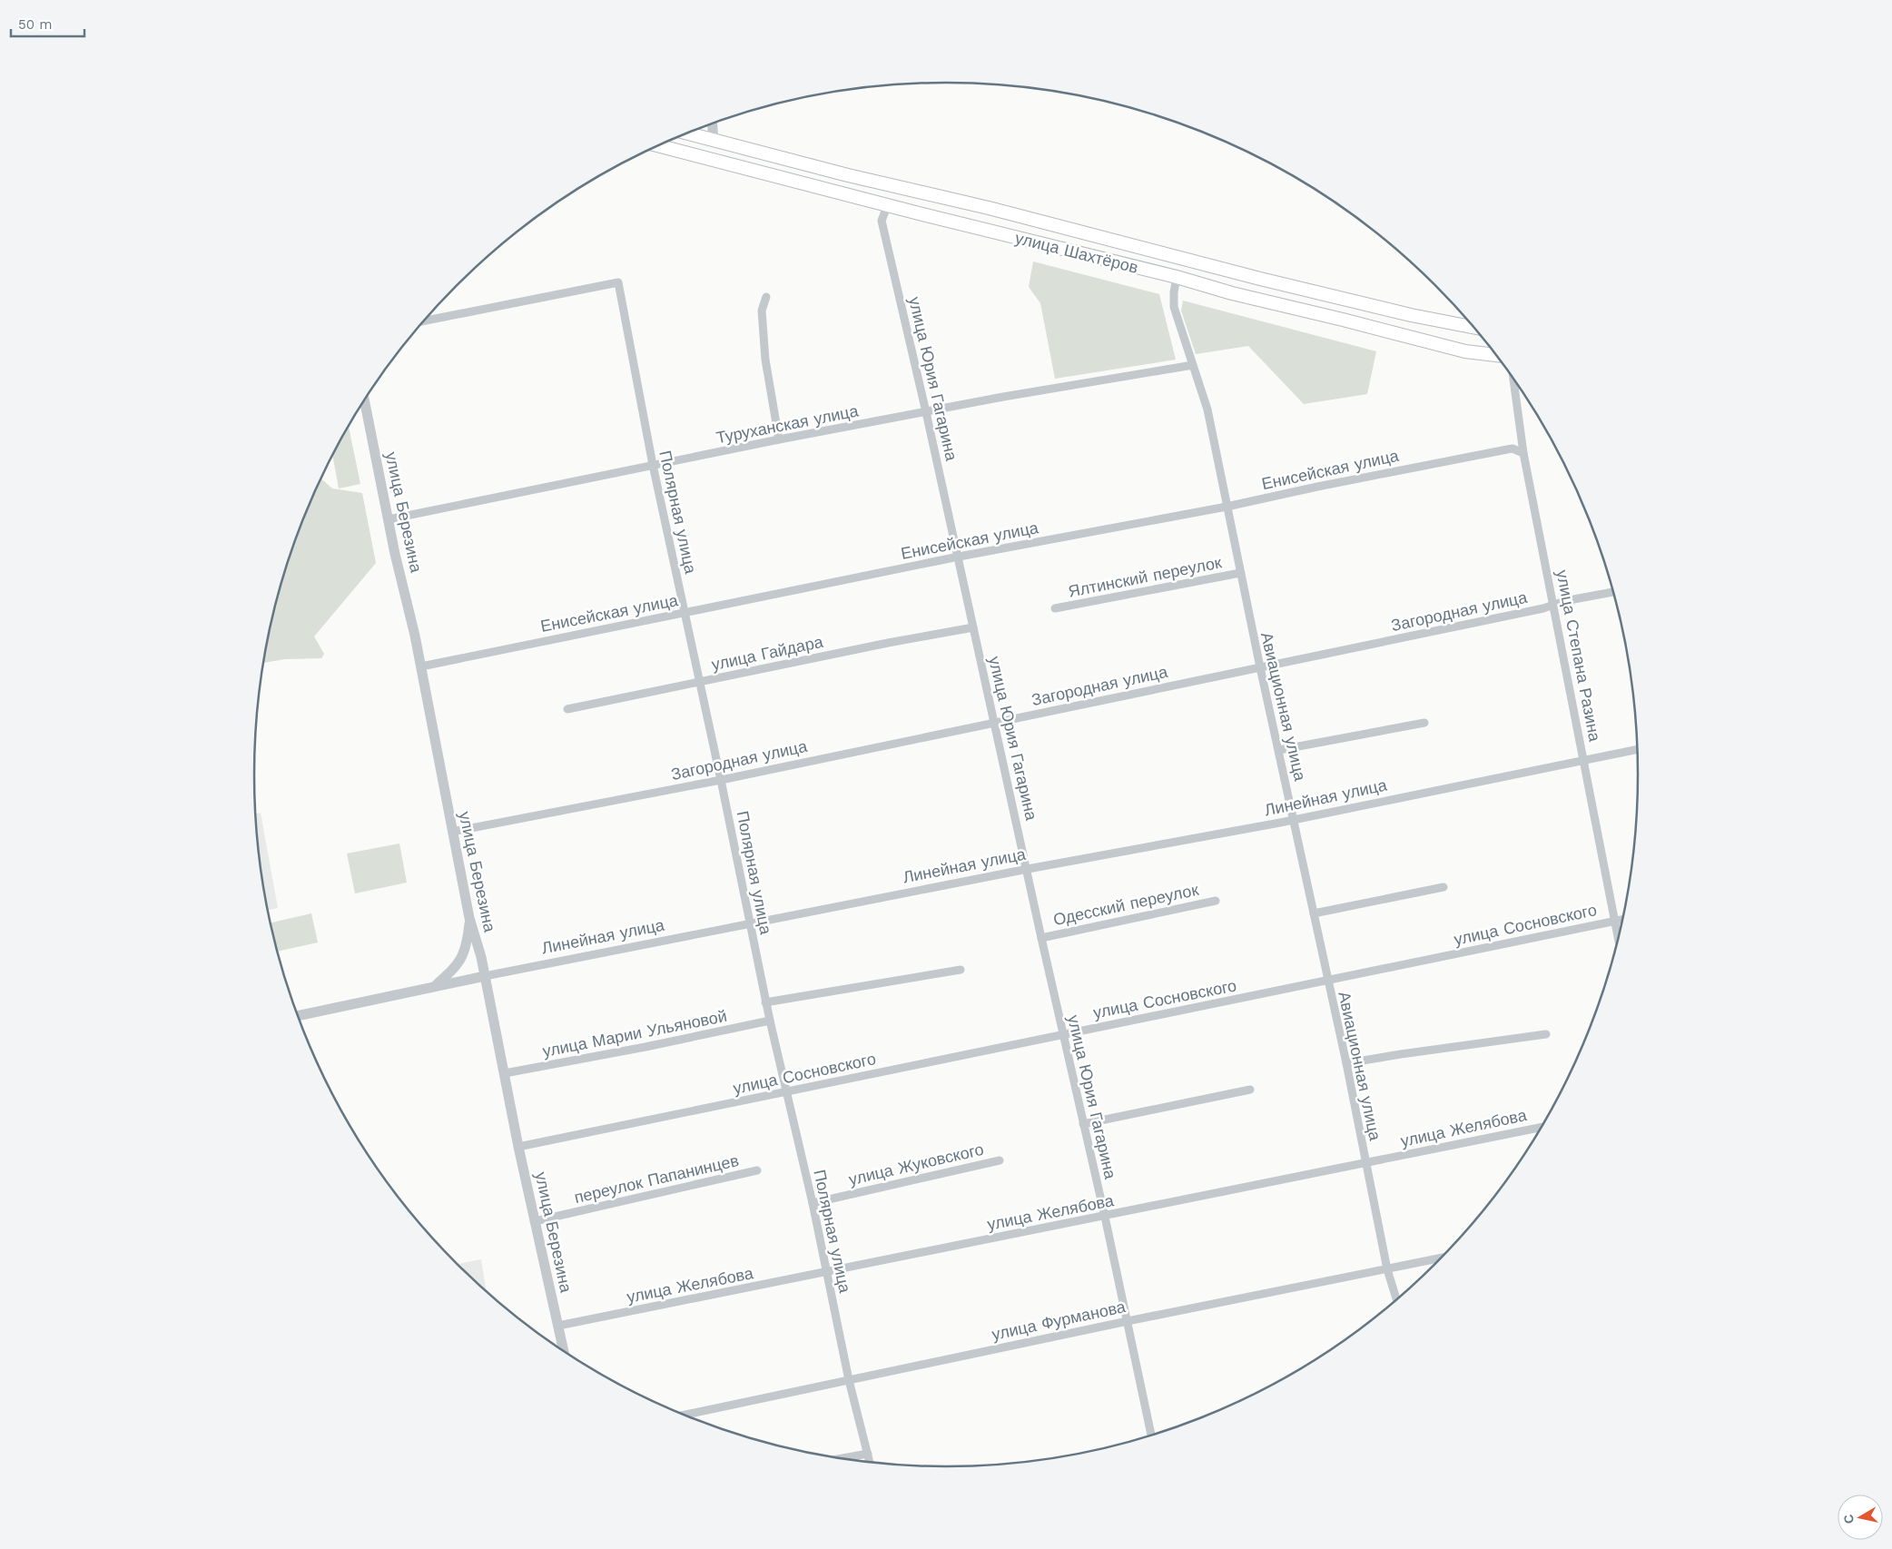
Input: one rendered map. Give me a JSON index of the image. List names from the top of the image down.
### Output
{
  "streets": {
    "main road": ["улица Шахтёров"],
    "street": [
      "улица Юрия Гагарина",
      "Туруханская улица",
      "Енисейская улица",
      "улица Березина",
      "Полярная улица",
      "Ялтинский переулок",
      "Загородная улица",
      "улица Гайдара",
      "улица Степана Разина",
      "Авиационная улица",
      "Линейная улица",
      "Одесский переулок",
      "улица Сосновского",
      "улица Марии Ульяновой",
      "улица Желябова",
      "улица Жуковского",
      "переулок Папанинцев",
      "улица Фурманова"
    ]
  },
  "crossings": [
    ["улица Шахтёров", "улица Юрия Гагарина"],
    ["улица Шахтёров", "Авиационная улица"],
    ["улица Юрия Гагарина", "Туруханская улица"],
    ["улица Юрия Гагарина", "Енисейская улица"],
    ["улица Юрия Гагарина", "Загородная улица"],
    ["улица Юрия Гагарина", "улица Гайдара"],
    ["улица Юрия Гагарина", "Линейная улица"],
    ["улица Юрия Гагарина", "Одесский переулок"],
    ["улица Юрия Гагарина", "улица Сосновского"],
    ["улица Юрия Гагарина", "улица Желябова"],
    ["улица Юрия Гагарина", "улица Фурманова"],
    ["Туруханская улица", "улица Березина"],
    ["Туруханская улица", "Полярная улица"],
    ["Туруханская улица", "Авиационная улица"],
    ["Енисейская улица", "улица Березина"],
    ["Енисейская улица", "Полярная улица"],
    ["Енисейская улица", "улица Степана Разина"],
    ["Енисейская улица", "Авиационная улица"],
    ["улица Березина", "Загородная улица"],
    ["улица Березина", "Линейная улица"],
    ["улица Березина", "улица Сосновского"],
    ["улица Березина", "улица Марии Ульяновой"],
    ["улица Березина", "улица Желябова"],
    ["улица Березина", "переулок Папанинцев"],
    ["Полярная улица", "Загородная улица"],
    ["Полярная улица", "улица Гайдара"],
    ["Полярная улица", "Линейная улица"],
    ["Полярная улица", "улица Сосновского"],
    ["Полярная улица", "улица Марии Ульяновой"],
    ["Полярная улица", "улица Желябова"],
    ["Полярная улица", "улица Жуковского"],
    ["Полярная улица", "улица Фурманова"],
    ["Ялтинский переулок", "Авиационная улица"],
    ["Загородная улица", "улица Степана Разина"],
    ["Загородная улица", "Авиационная улица"],
    ["улица Степана Разина", "Линейная улица"],
    ["улица Степана Разина", "улица Сосновского"],
    ["Авиационная улица", "Линейная улица"],
    ["Авиационная улица", "улица Сосновского"],
    ["Авиационная улица", "улица Желябова"],
    ["Авиационная улица", "улица Фурманова"]
  ],
  "scale_bar": "50 m",
  "north": "left"
}
